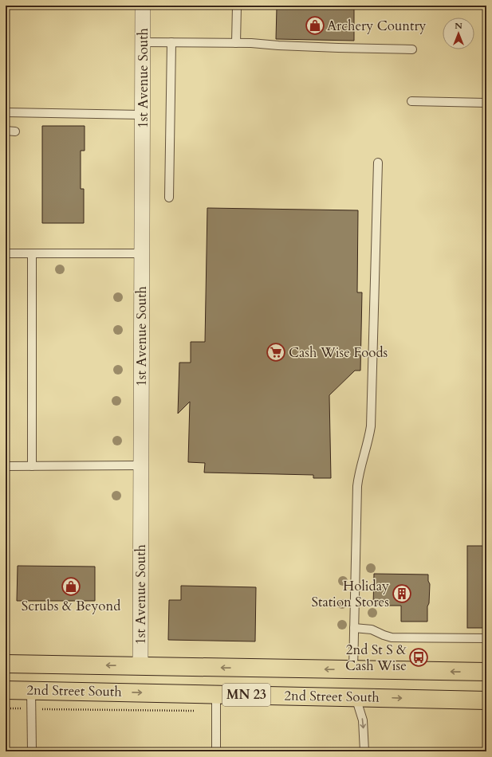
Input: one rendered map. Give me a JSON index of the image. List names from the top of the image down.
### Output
{
  "streets": {
    "highway": ["2nd Street South", "MN 23"],
    "street": ["1st Avenue South"]
  },
  "crossings": [
    ["1st Avenue South", "2nd Street South"]
  ],
  "places": {
    "shop": ["Archery Country", "Scrubs & Beyond"],
    "supermarket": ["Cash Wise Foods"],
    "building": ["Holiday Station Stores"],
    "bus stop": ["2nd St S & Cash Wise"]
  },
  "north": "top"
}
